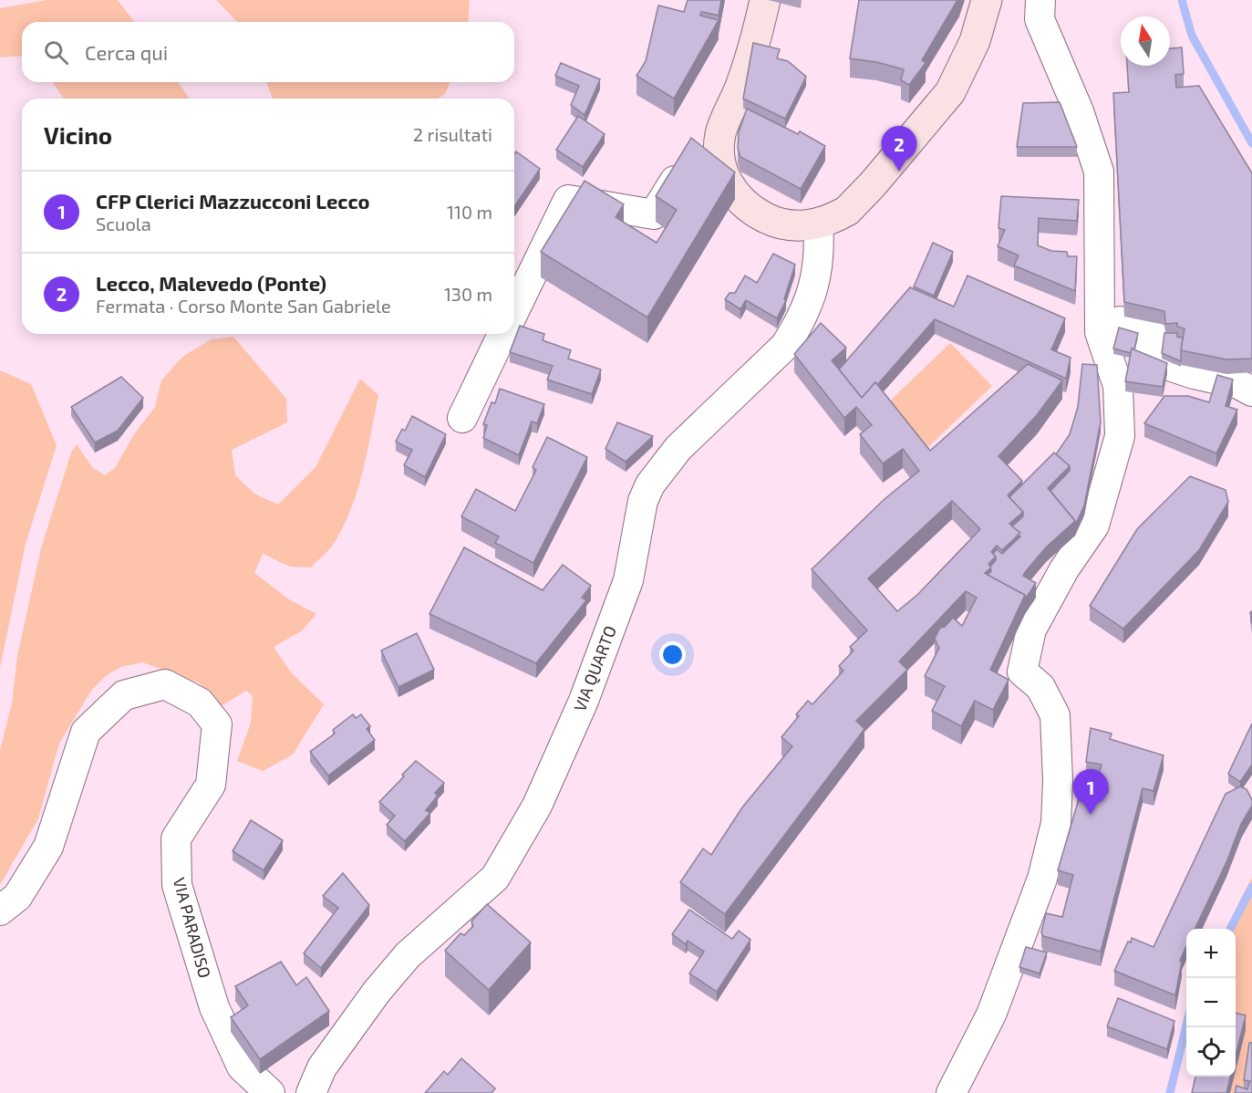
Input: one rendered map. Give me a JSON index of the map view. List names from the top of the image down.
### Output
{
  "streets": {
    "street": ["VIA QUARTO", "VIA PARADISO"]
  },
  "north": "top",
  "page": {
    "search": "Cerca qui",
    "heading": ["Vicino", "2 risultati"],
    "pins": ["2", "1"],
    "list": [
      {
        "mark": "1",
        "name": "CFP Clerici Mazzucconi Lecco",
        "note": "Scuola",
        "value": "110 m"
      },
      {
        "mark": "2",
        "name": "Lecco, Malevedo (Ponte)",
        "note": "Fermata · Corso Monte San Gabriele",
        "value": "130 m"
      }
    ],
    "map_buttons": ["+", "−"]
  }
}
